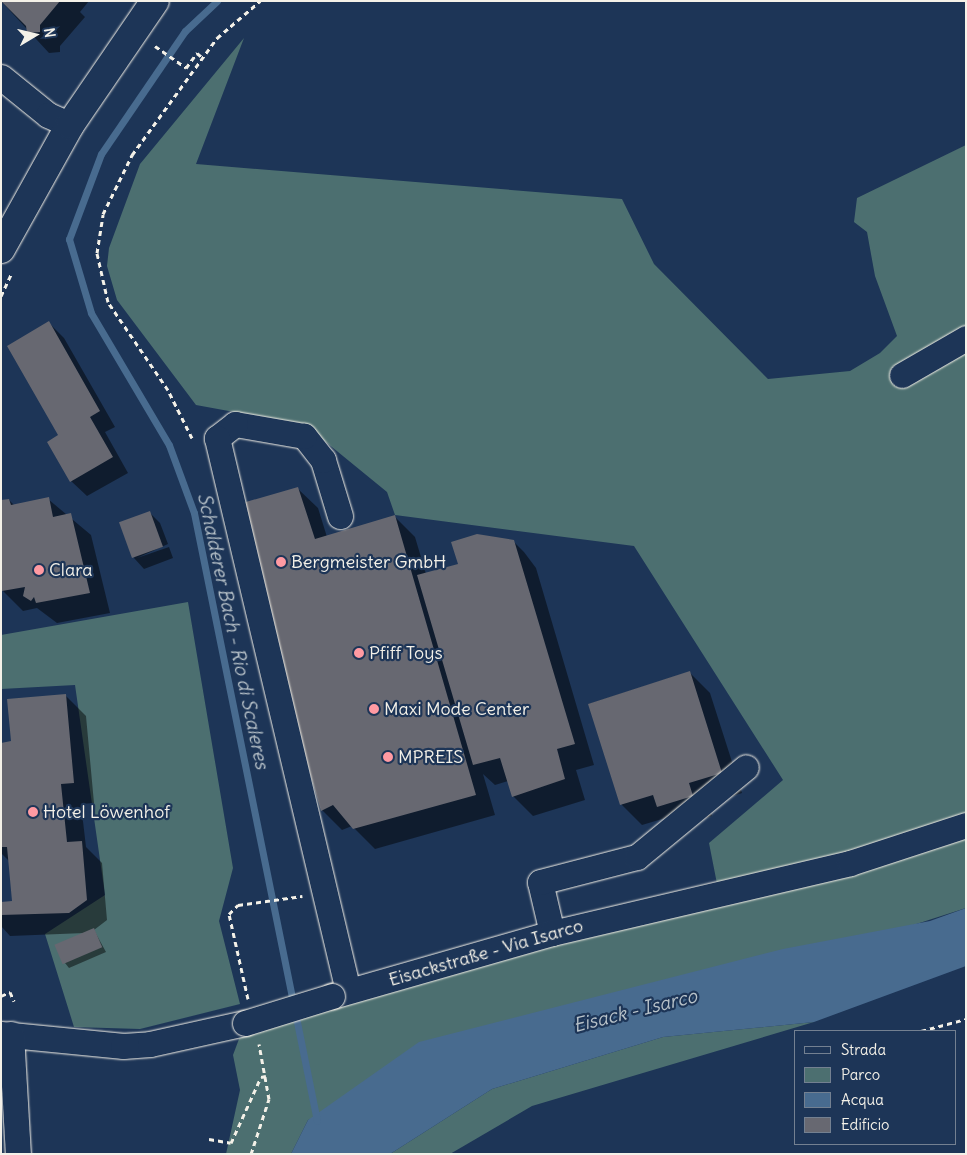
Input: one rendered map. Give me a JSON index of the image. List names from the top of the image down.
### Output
{
  "streets": {
    "street": ["Eisackstraße - Via Isarco"]
  },
  "water": ["Schalderer Bach - Rio di Scaleres", "Eisack - Isarco"],
  "places": [
    "Bergmeister GmbH",
    "Clara",
    "Pfiff Toys",
    "Maxi Mode Center",
    "MPREIS",
    "Hotel Löwenhof"
  ],
  "legend": [
    "Strada",
    "Parco",
    "Acqua",
    "Edificio"
  ],
  "north": "right"
}
